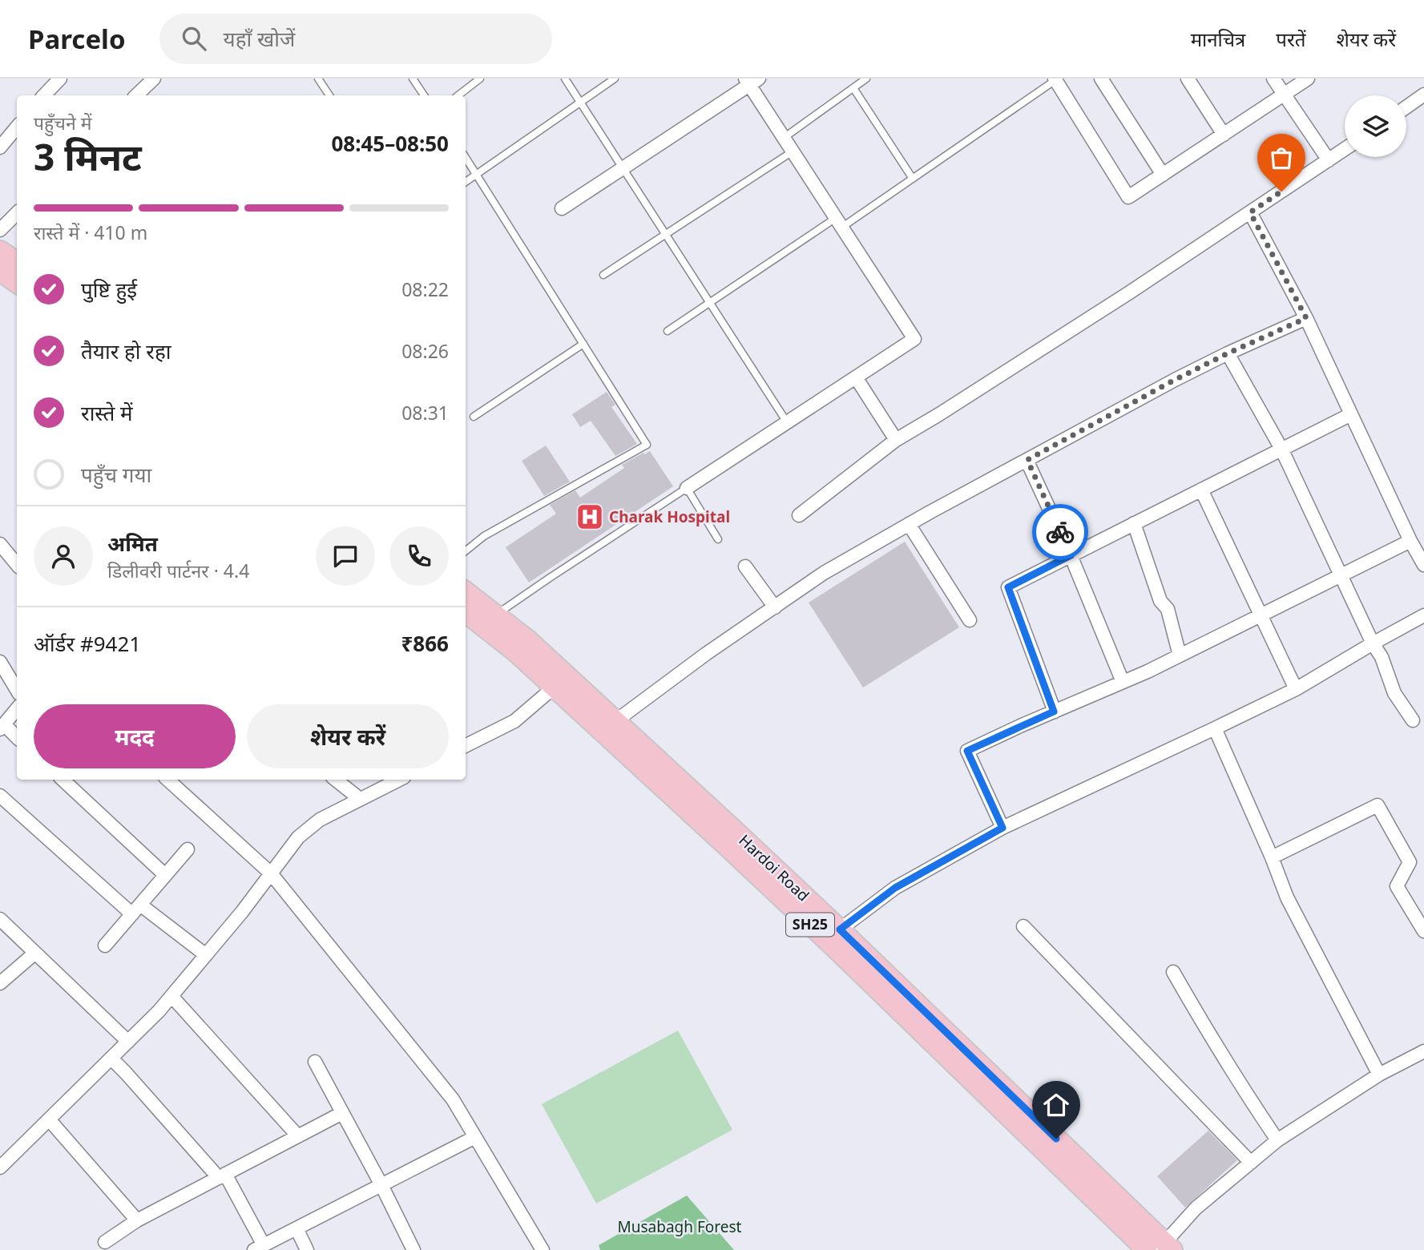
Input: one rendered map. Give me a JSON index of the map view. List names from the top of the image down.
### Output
{
  "streets": {
    "main road": ["Hardoi Road", "SH25"]
  },
  "parks": ["Musabagh Forest"],
  "places": {
    "hospital": ["Charak Hospital"]
  },
  "page": {
    "header": "Parcelo",
    "search": "यहाँ खोजें",
    "nav": ["मानचित्र", "परतें", "शेयर करें"],
    "heading": ["3 मिनट", "पहुँचने में", "08:45–08:50"],
    "panel": [
      "अमित",
      "डिलीवरी पार्टनर · 4.4",
      "ऑर्डर #9421",
      "₹866"
    ],
    "bar": "रास्ते में · 410 m",
    "list": [
      ["पुष्टि हुई", "08:22"],
      ["तैयार हो रहा", "08:26"],
      ["रास्ते में", "08:31"],
      "पहुँच गया"
    ],
    "buttons": ["मदद", "शेयर करें"]
  }
}
